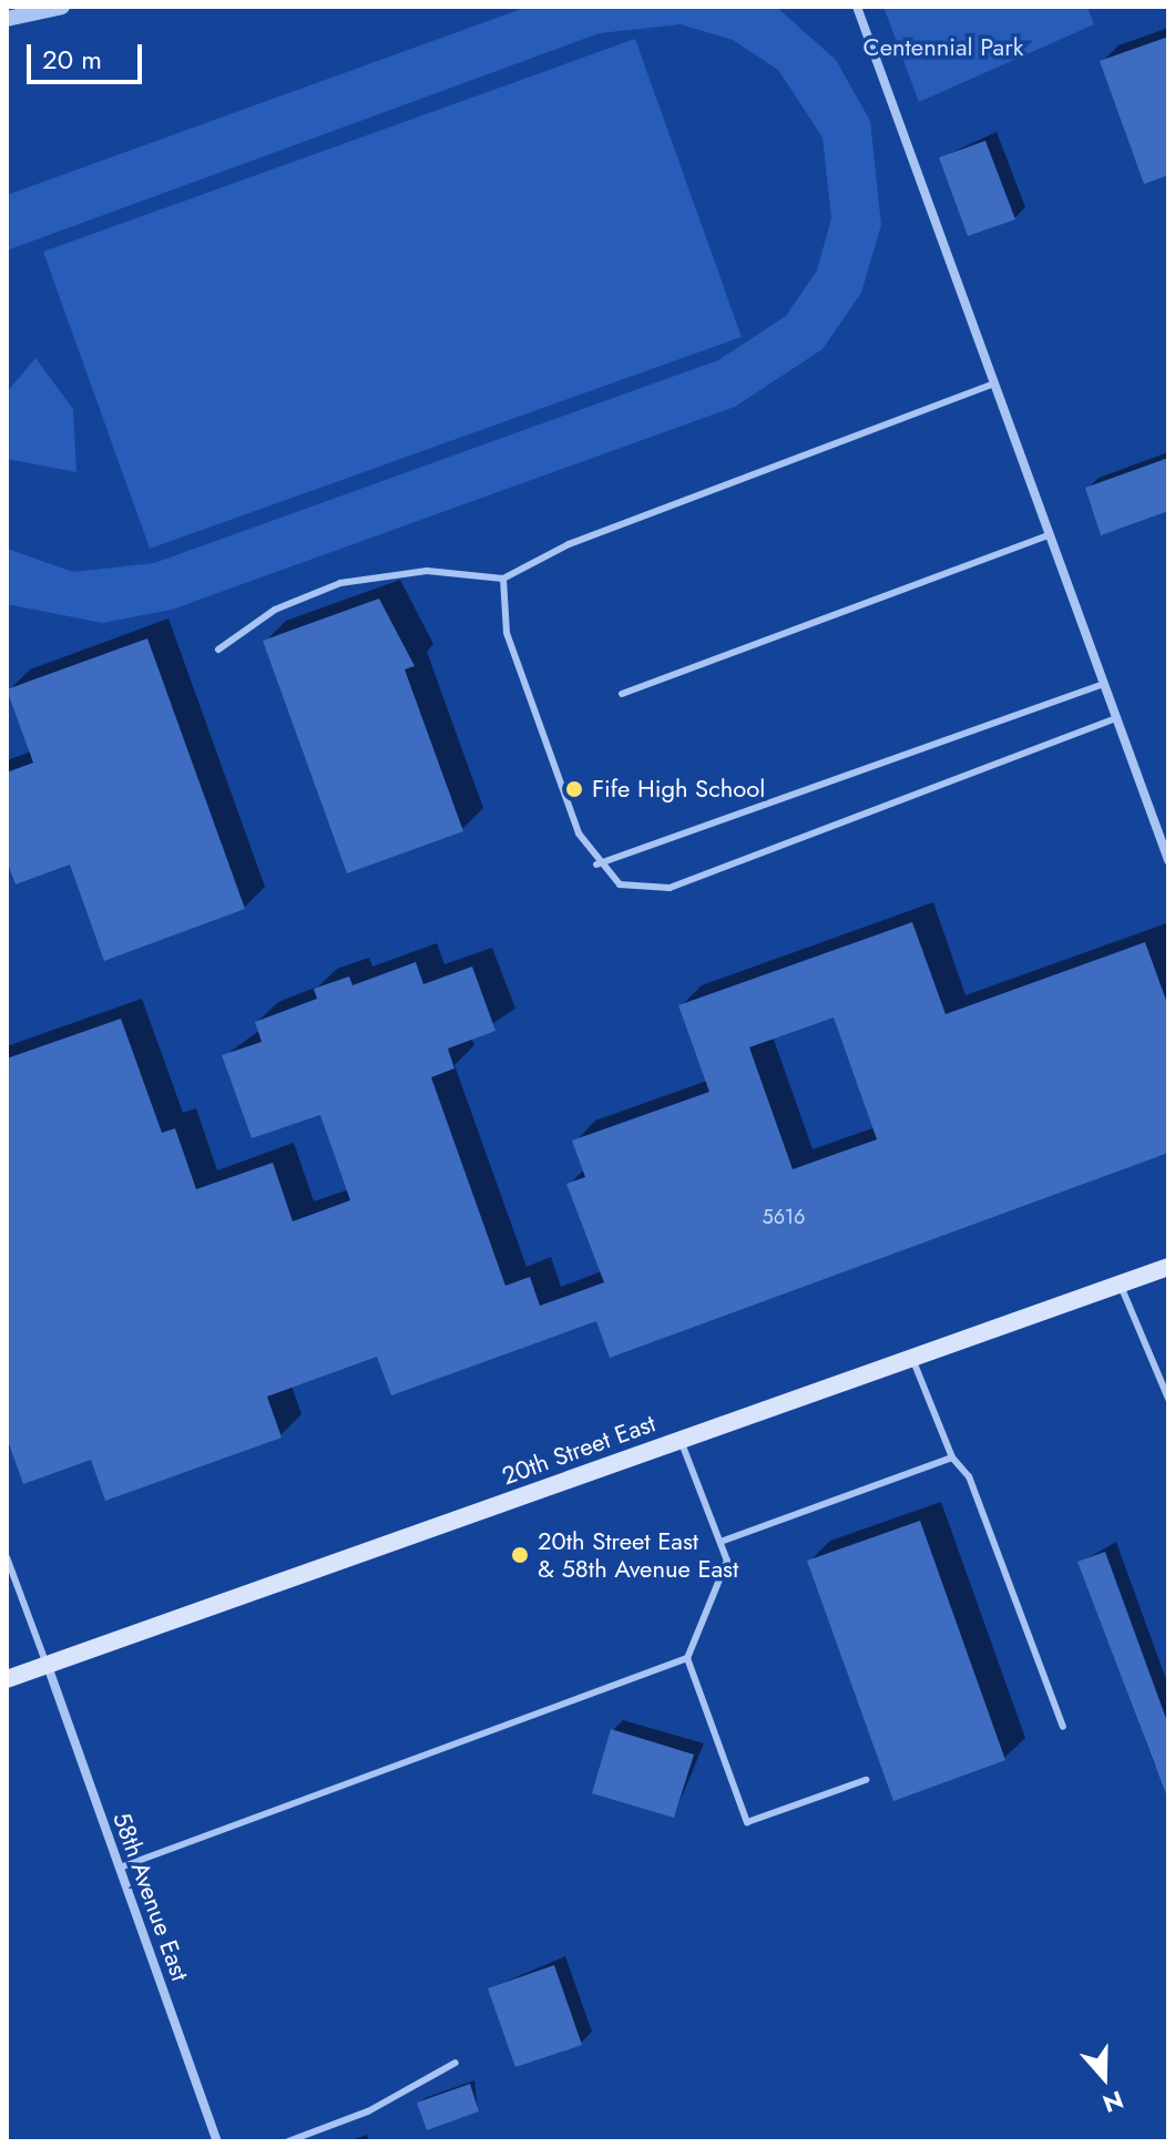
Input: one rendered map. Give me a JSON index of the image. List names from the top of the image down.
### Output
{
  "streets": {
    "main road": ["20th Street East"],
    "street": ["58th Avenue East"]
  },
  "crossings": [
    ["20th Street East", "58th Avenue East"]
  ],
  "parks": ["Centennial Park"],
  "places": ["Fife High School", "20th Street East & 58th Avenue East"],
  "house_numbers": ["5616"],
  "scale_bar": "20 m",
  "north": "bottom"
}
